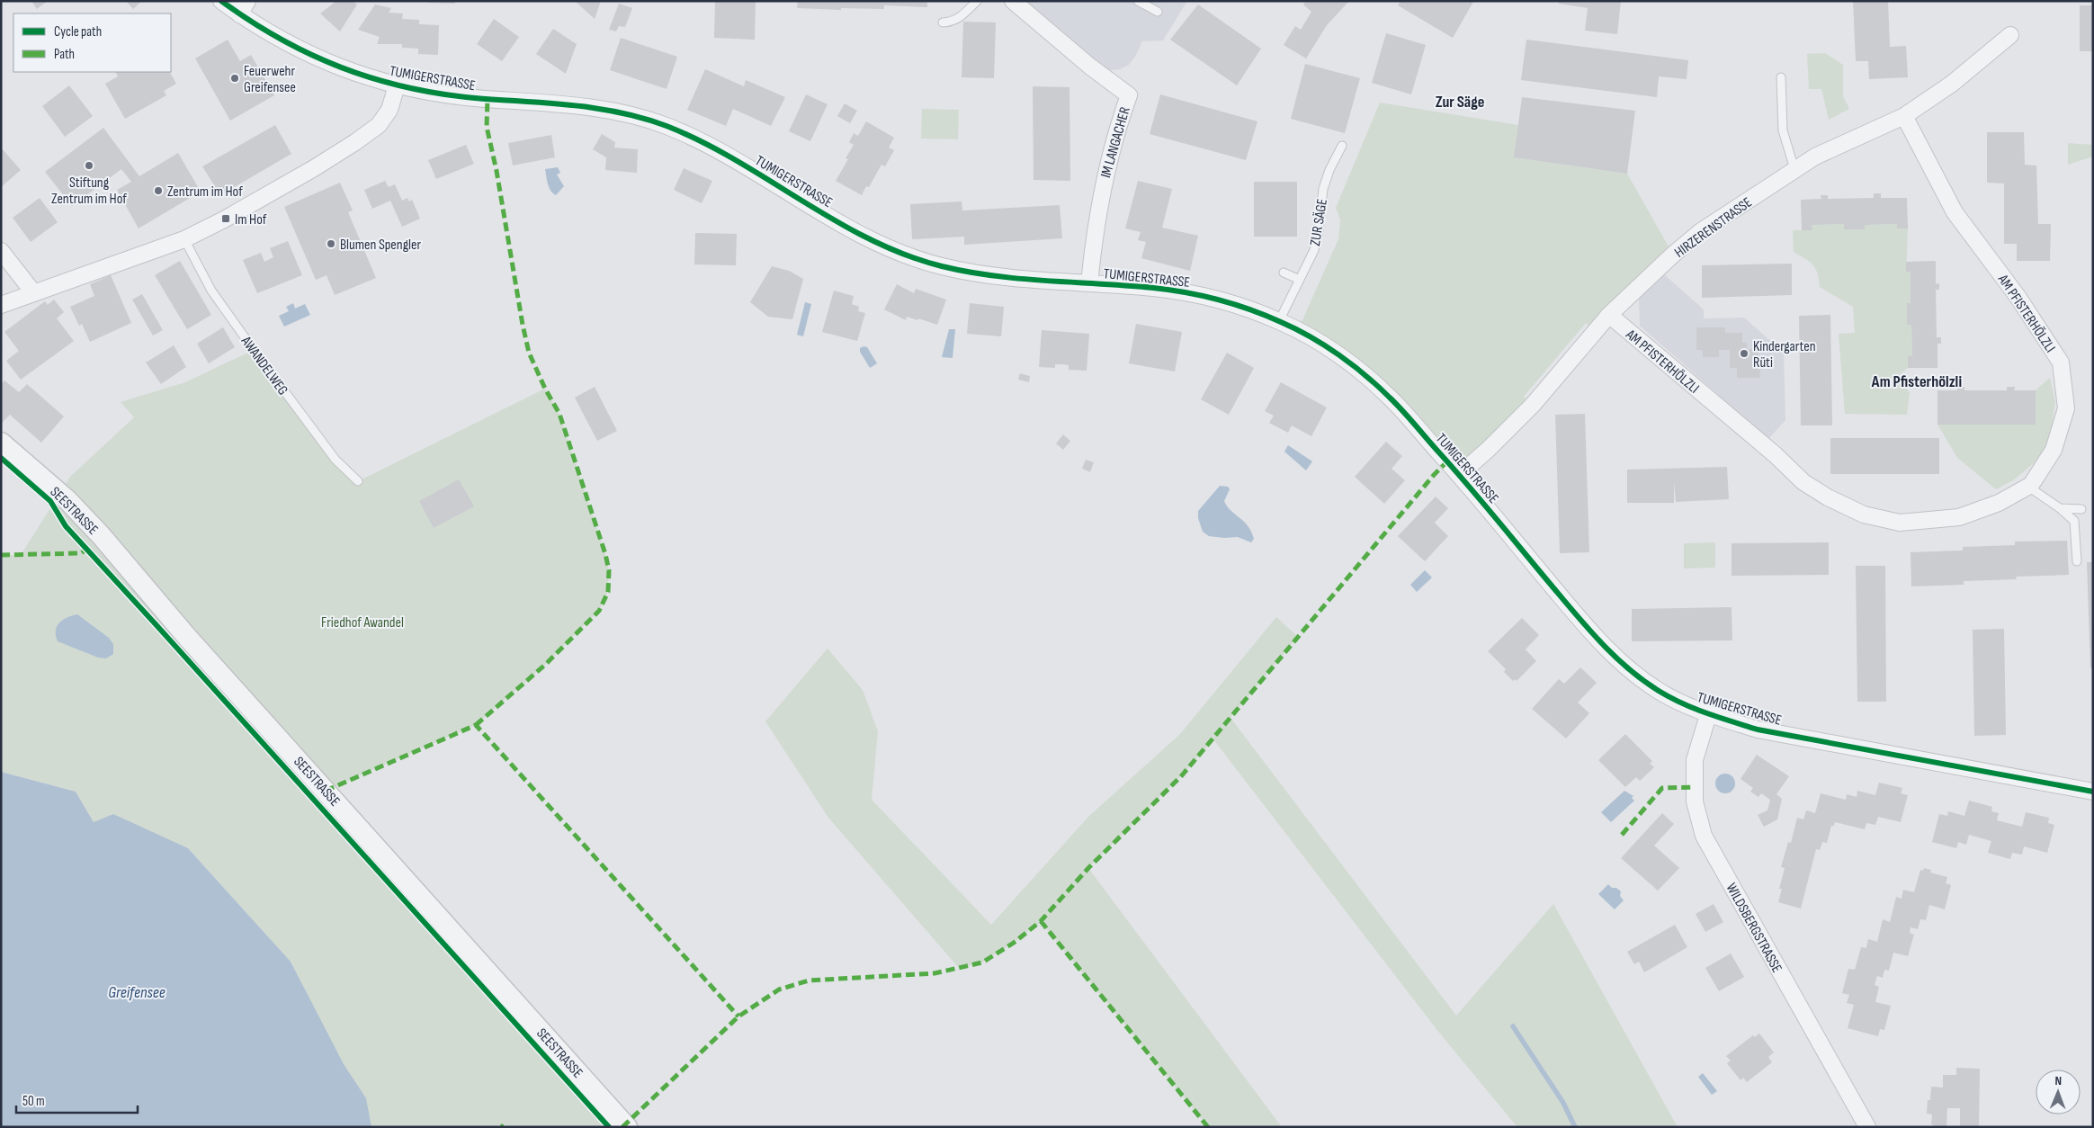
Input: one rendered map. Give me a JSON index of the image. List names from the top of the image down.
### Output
{
  "streets": {
    "street": [
      "TUMIGERSTRASSE",
      "IM LANGACHER",
      "HIRZERENSTRASSE",
      "AM PFISTERHÖLZLI",
      "SEESTRASSE",
      "WILDSBERGSTRASSE"
    ],
    "lane": ["ZUR SÄGE", "AWANDELWEG"]
  },
  "crossings": [
    ["TUMIGERSTRASSE", "IM LANGACHER"],
    ["TUMIGERSTRASSE", "ZUR SÄGE"],
    ["TUMIGERSTRASSE", "HIRZERENSTRASSE"],
    ["TUMIGERSTRASSE", "WILDSBERGSTRASSE"],
    ["HIRZERENSTRASSE", "AM PFISTERHÖLZLI"]
  ],
  "districts": ["Zur Säge", "Am Pfisterhölzli"],
  "water": ["Greifensee"],
  "parks": ["Friedhof Awandel"],
  "places": {
    "other": [
      "Feuerwehr Greifensee",
      "Stiftung Zentrum im Hof",
      "Zentrum im Hof",
      "Blumen Spengler",
      "Kindergarten Rüti"
    ],
    "transit": ["Im Hof"]
  },
  "legend": ["Cycle path", "Path"],
  "scale_bar": "50 m",
  "north": "top"
}
